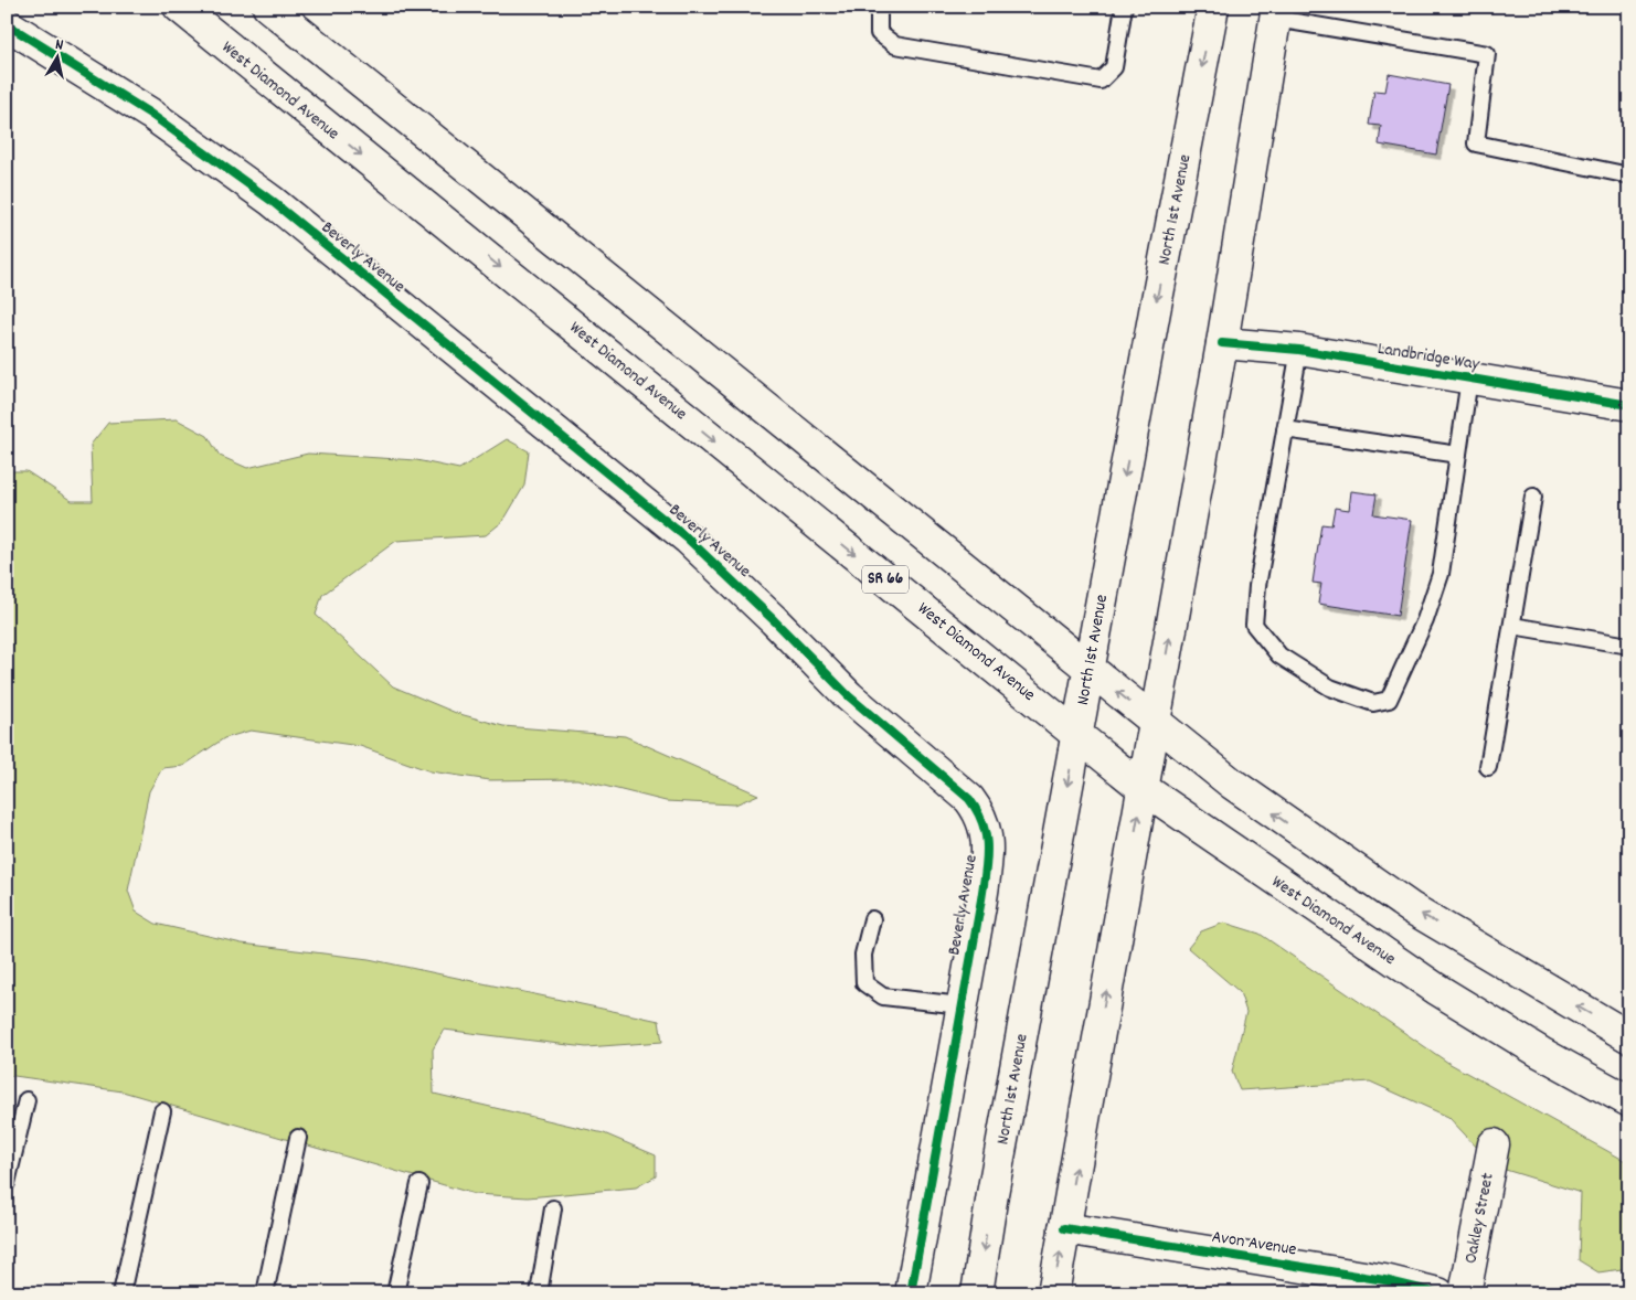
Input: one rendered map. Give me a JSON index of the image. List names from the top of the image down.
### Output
{
  "streets": {
    "main road": [
      "West Diamond Avenue",
      "North 1st Avenue",
      "Beverly Avenue",
      "Landbridge Way",
      "SR 66",
      "Oakley Street",
      "Avon Avenue"
    ]
  },
  "crossings": [
    ["West Diamond Avenue", "North 1st Avenue"]
  ],
  "north": "top"
}
